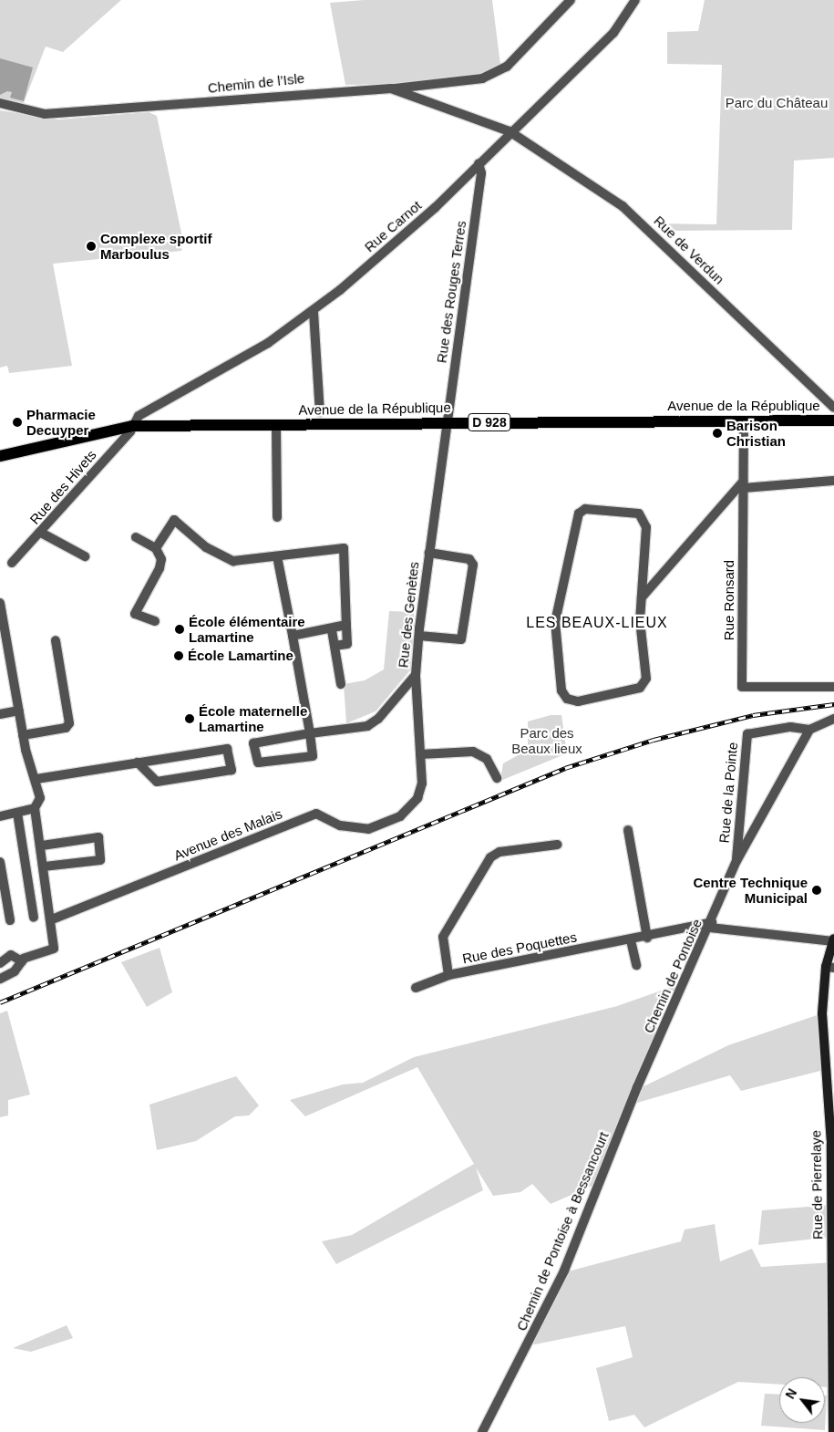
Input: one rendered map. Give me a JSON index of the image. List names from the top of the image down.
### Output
{
  "streets": {
    "main road": ["Avenue de la République", "D 928", "Rue de Pierrelaye"],
    "street": [
      "Chemin de l’Isle",
      "Rue Carnot",
      "Rue de Verdun",
      "Rue des Rouges Terres",
      "Rue des Hivets",
      "Rue Ronsard",
      "Rue des Genètes",
      "Rue de la Pointe",
      "Avenue des Malais",
      "Rue des Poquettes",
      "Chemin de Pontoise",
      "Chemin de Pontoise à Bessancourt"
    ]
  },
  "crossings": [
    ["Chemin de l’Isle", "Rue Carnot"],
    ["Chemin de l’Isle", "Rue de Verdun"],
    ["Rue Carnot", "Rue de Verdun"],
    ["Rue Carnot", "Rue des Rouges Terres"],
    ["Rue Carnot", "Avenue de la République"],
    ["Rue Carnot", "Rue des Hivets"],
    ["Rue des Rouges Terres", "Avenue de la République"],
    ["Rue des Rouges Terres", "Rue des Genètes"],
    ["Avenue de la République", "Rue des Hivets"],
    ["Avenue de la République", "Rue Ronsard"],
    ["Avenue de la République", "Rue des Genètes"],
    ["Rue des Genètes", "Avenue des Malais"],
    ["Rue de la Pointe", "Chemin de Pontoise"],
    ["Rue des Poquettes", "Chemin de Pontoise"],
    ["Rue des Poquettes", "Rue de Pierrelaye"],
    ["Chemin de Pontoise", "Chemin de Pontoise à Bessancourt"]
  ],
  "districts": ["LES BEAUX-LIEUX"],
  "parks": ["Parc du Château", "Parc des Beaux lieux"],
  "places": [
    "Complexe sportif Marboulus",
    "Pharmacie Decuyper",
    "Barison Christian",
    "École élémentaire Lamartine",
    "École Lamartine",
    "École maternelle Lamartine",
    "Centre Technique Municipal"
  ],
  "north": "top left"
}
